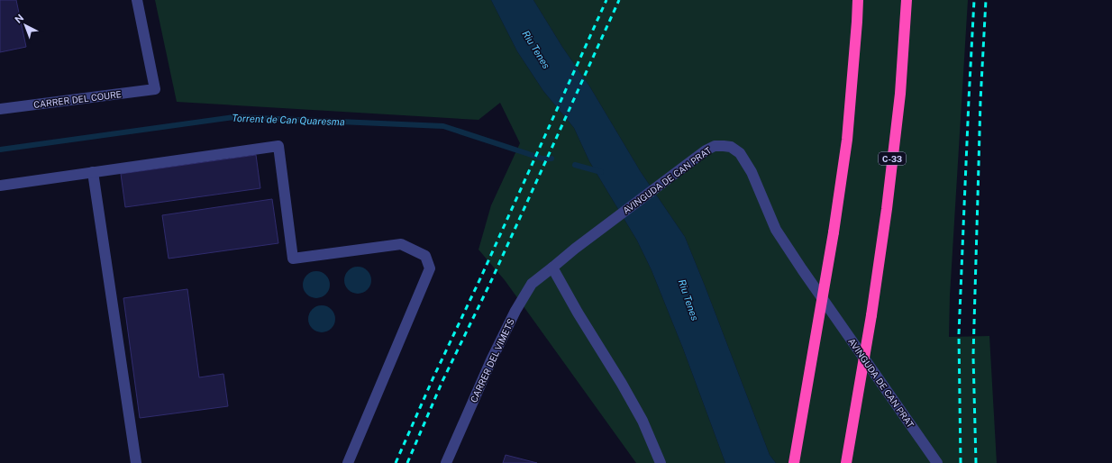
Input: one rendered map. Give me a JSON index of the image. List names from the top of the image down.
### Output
{
  "streets": {
    "highway": ["C-33"],
    "street": ["CARRER DEL COURE", "AVINGUDA DE CAN PRAT", "CARRER DEL VIMETS"]
  },
  "crossings": [
    ["AVINGUDA DE CAN PRAT", "CARRER DEL VIMETS"]
  ],
  "water": ["Riu Tenes", "Torrent de Can Quaresma"],
  "north": "top left"
}
